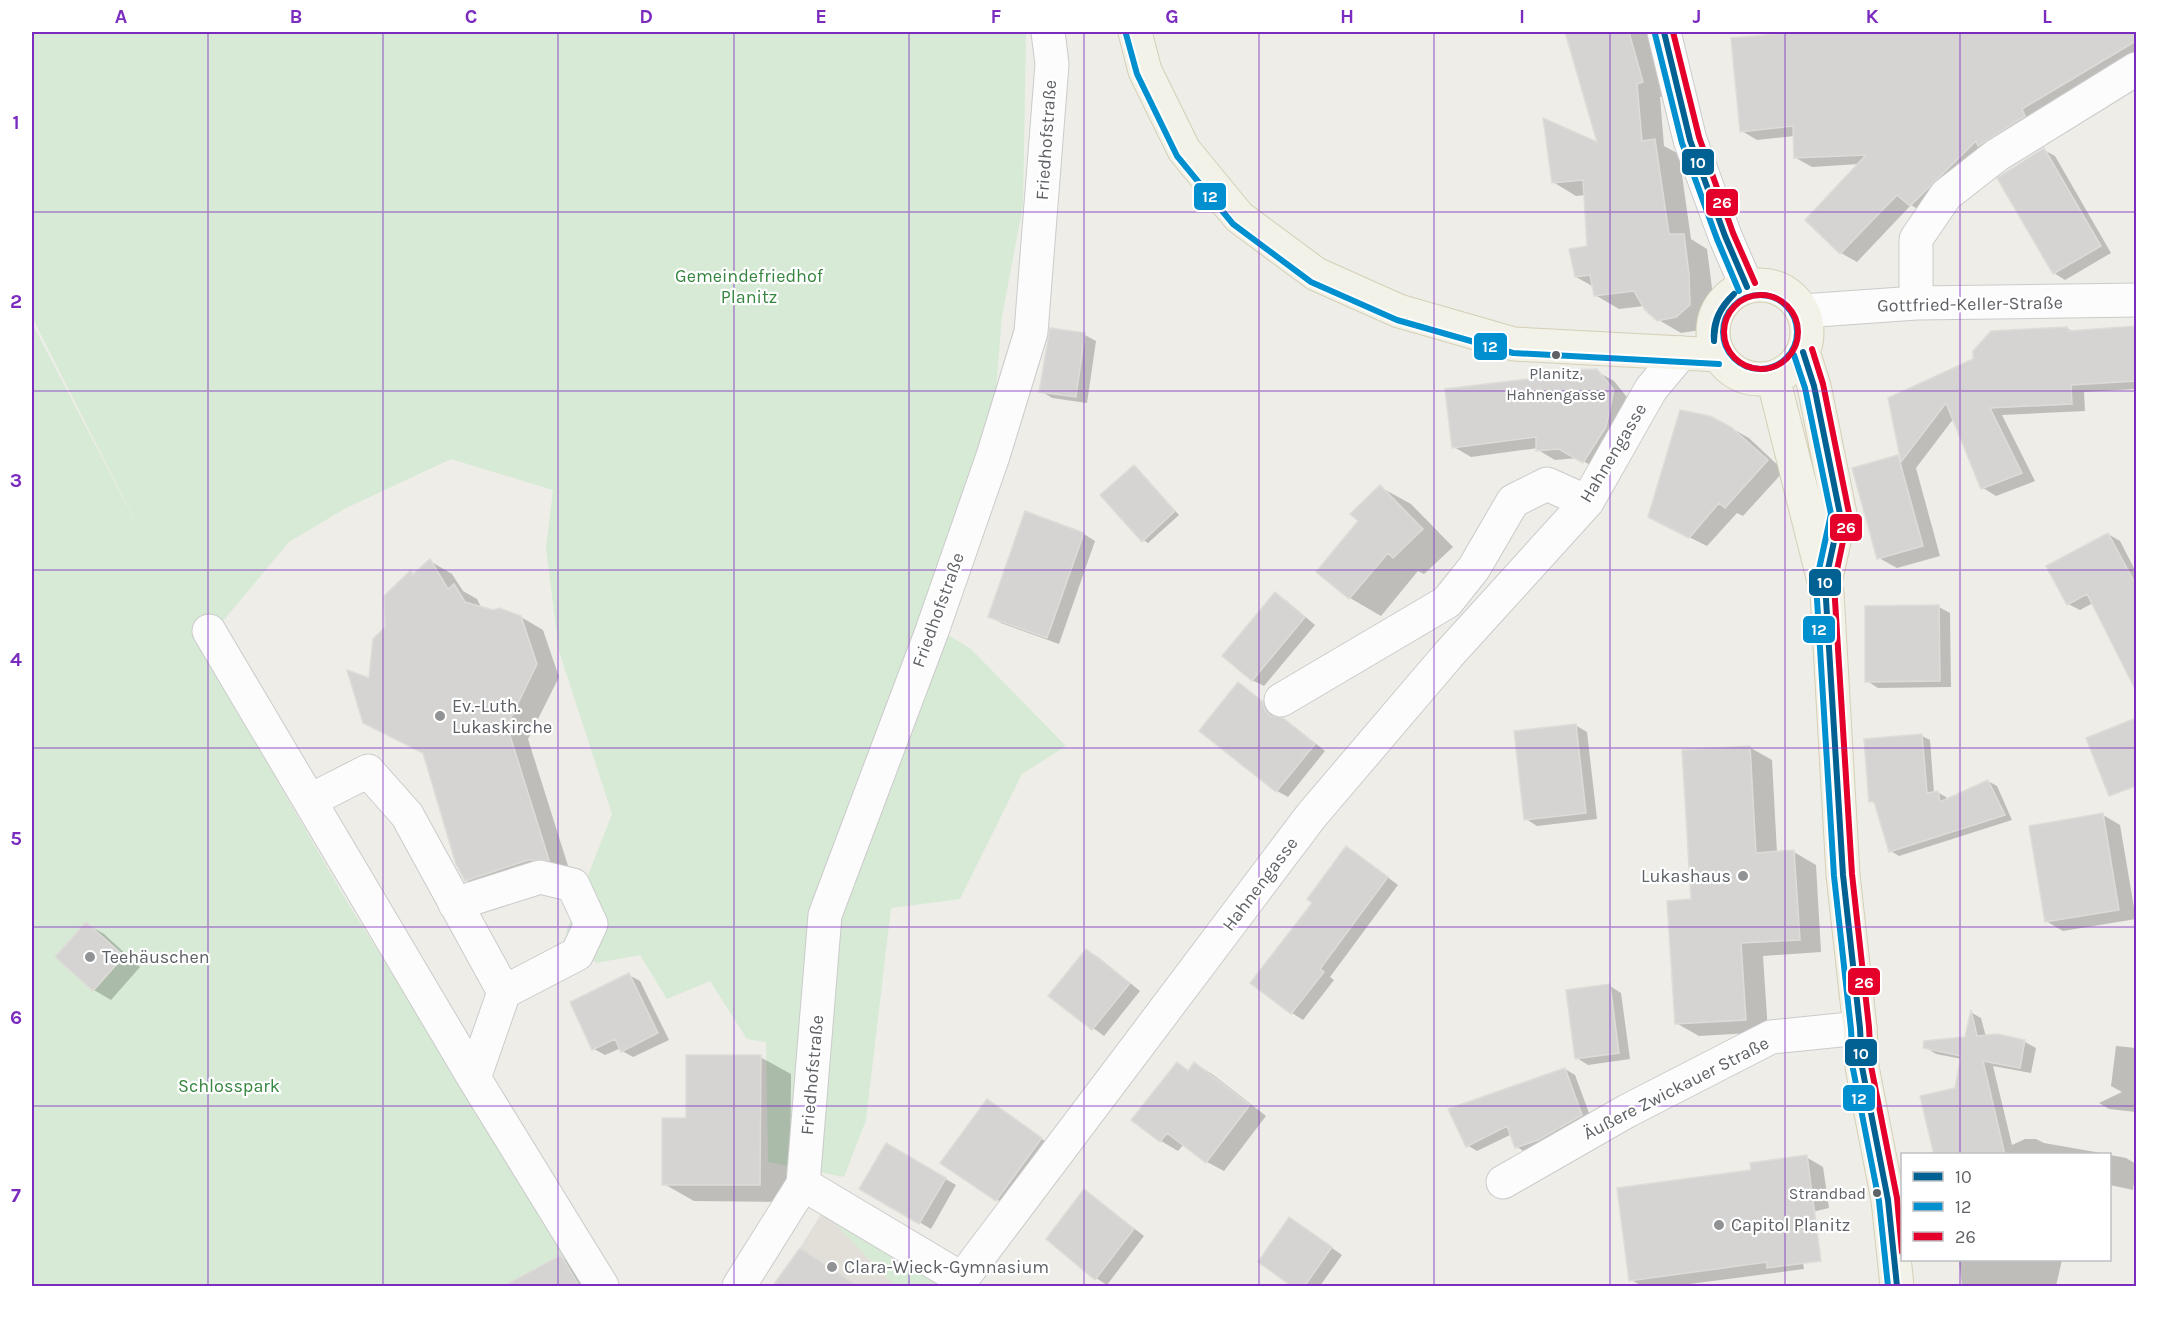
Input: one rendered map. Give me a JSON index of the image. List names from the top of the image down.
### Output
{
  "streets": {
    "street": [
      "Friedhofstraße",
      "Gottfried-Keller-Straße",
      "Hahnengasse",
      "Äußere Zwickauer Straße"
    ]
  },
  "crossings": [
    ["Friedhofstraße", "Hahnengasse"]
  ],
  "parks": ["Gemeindefriedhof Planitz", "Schlosspark"],
  "places": [
    "Planitz, Hahnengasse",
    "Ev.-Luth. Lukaskirche",
    "Lukashaus",
    "Teehäuschen",
    "Strandbad",
    "Capitol Planitz",
    "Clara-Wieck-Gymnasium"
  ],
  "lines": ["transit line 10", "transit line 26", "transit line 12"],
  "legend": ["10", "12", "26"],
  "grid": {
    "columns": [
      "A",
      "B",
      "C",
      "D",
      "E",
      "F",
      "G",
      "H",
      "I",
      "J",
      "K",
      "L"
    ],
    "rows": [
      "1",
      "2",
      "3",
      "4",
      "5",
      "6",
      "7"
    ]
  }
}
